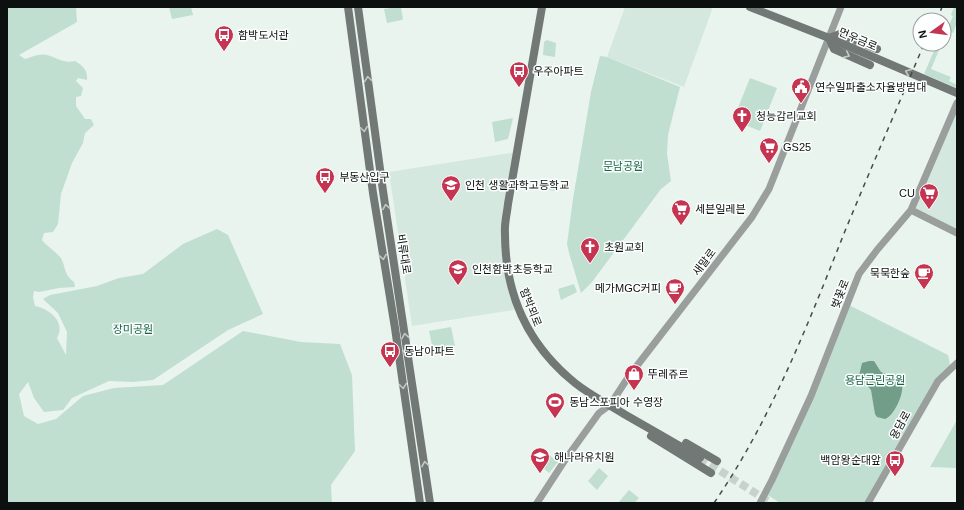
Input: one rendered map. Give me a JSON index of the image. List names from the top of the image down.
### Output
{
  "streets": {
    "main road": ["먼우금로", "비류대로", "함박뫼로"],
    "street": ["새말로", "벚꽃로", "용담로"]
  },
  "crossings": [
    ["먼우금로", "새말로"],
    ["새말로", "함박뫼로"]
  ],
  "parks": ["문남공원", "장미공원", "용담근린공원"],
  "places": {
    "bus stop": [
      "함박도서관",
      "우주아파트",
      "부동산입구",
      "동남아파트",
      "백암왕순대앞"
    ],
    "public building": ["연수일파출소자율방범대"],
    "church": ["청능감리교회", "초원교회"],
    "supermarket": ["GS25", "CU", "세븐일레븐"],
    "school or university": ["인천 생활과학고등학교", "인천함박초등학교", "해나라유치원"],
    "cafe": ["묵묵한숲", "메가MGC커피"],
    "shop": ["뚜레쥬르"],
    "sports": ["동남스포피아 수영장"]
  },
  "north": "left"
}
